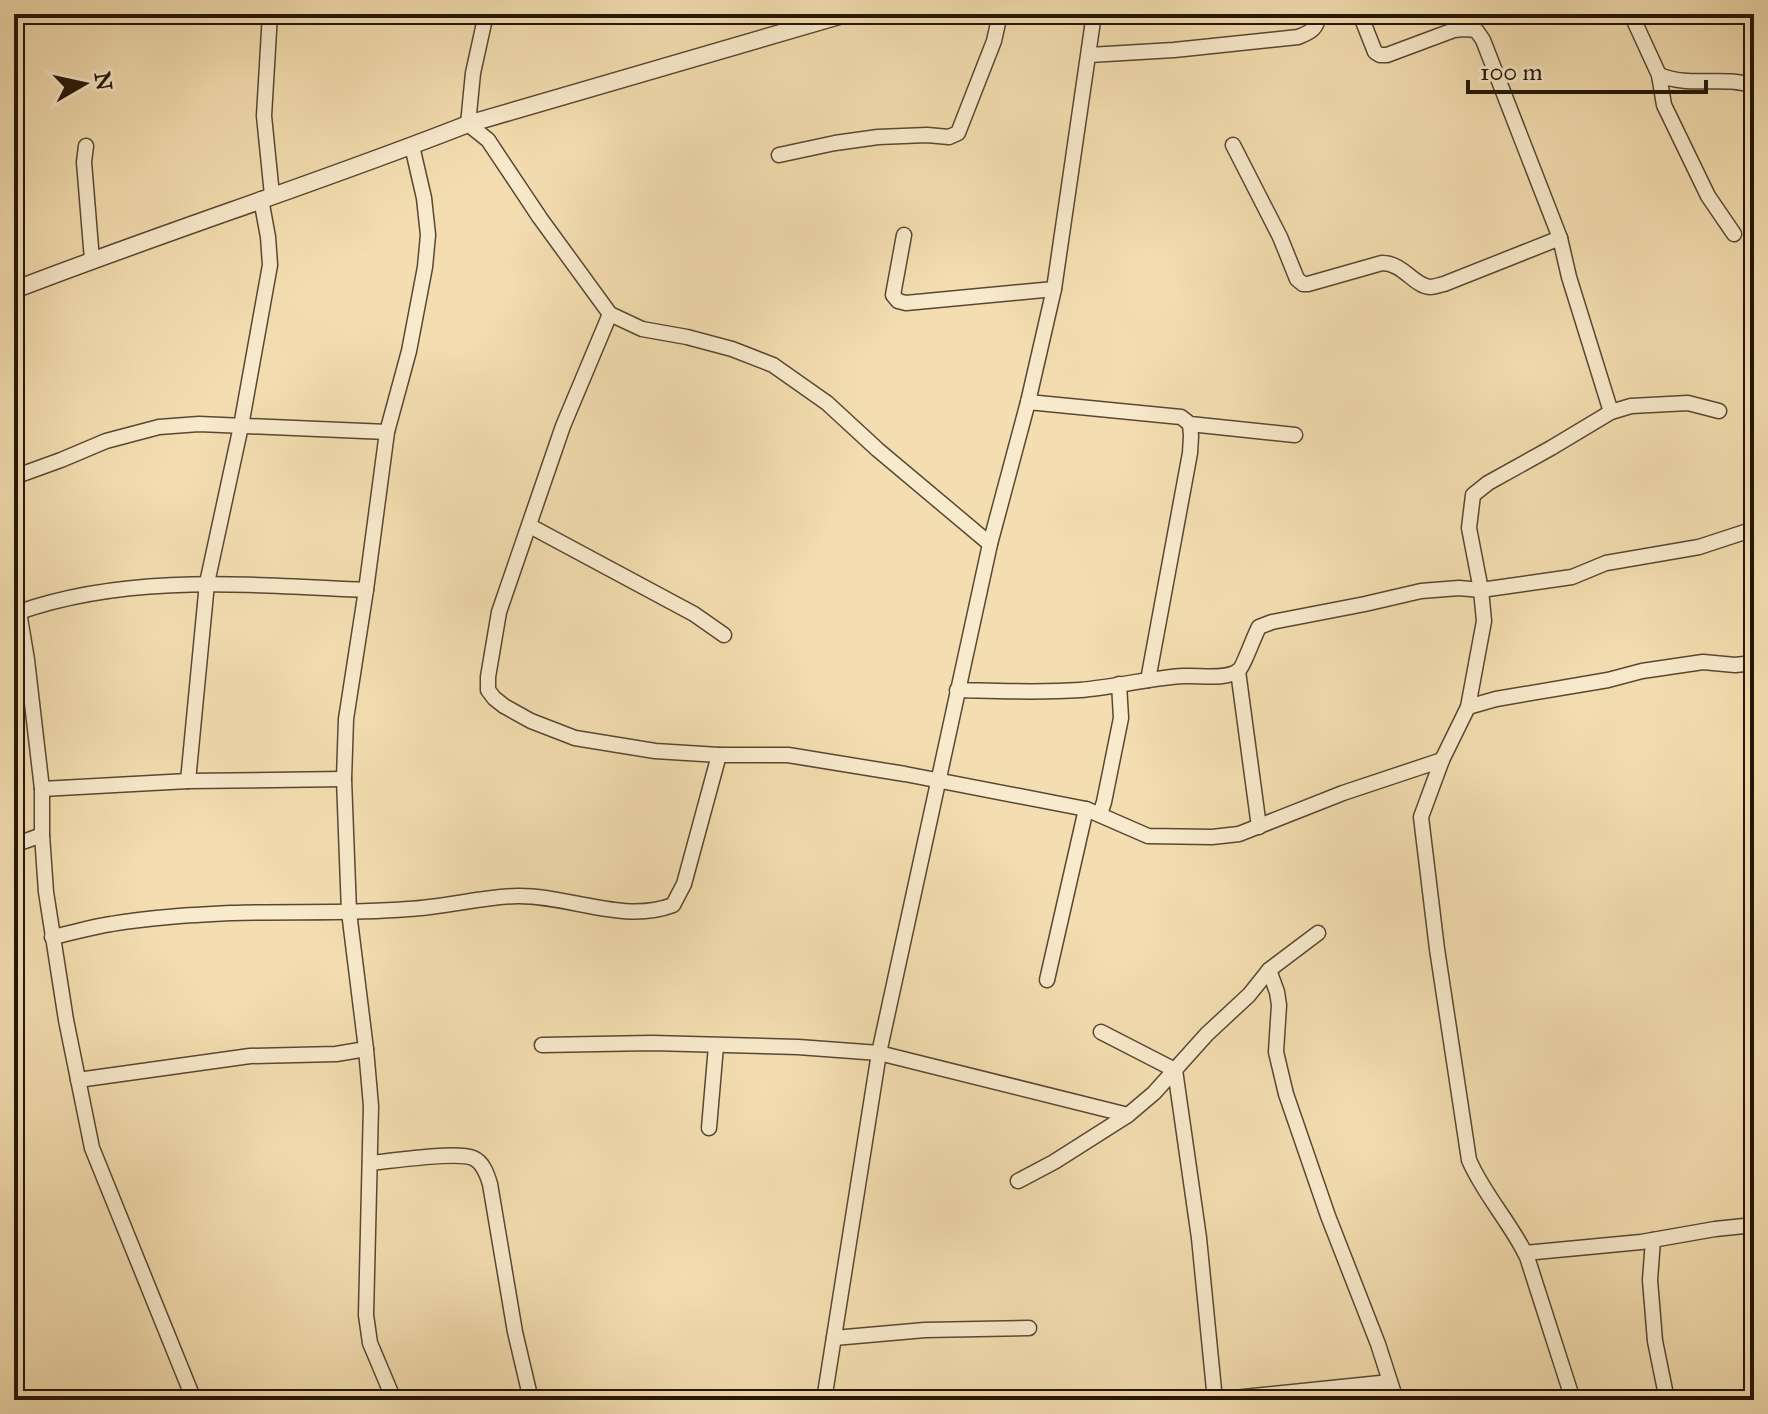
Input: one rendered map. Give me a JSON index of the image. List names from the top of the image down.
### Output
{
  "scale_bar": "100 m",
  "north": "right"
}
